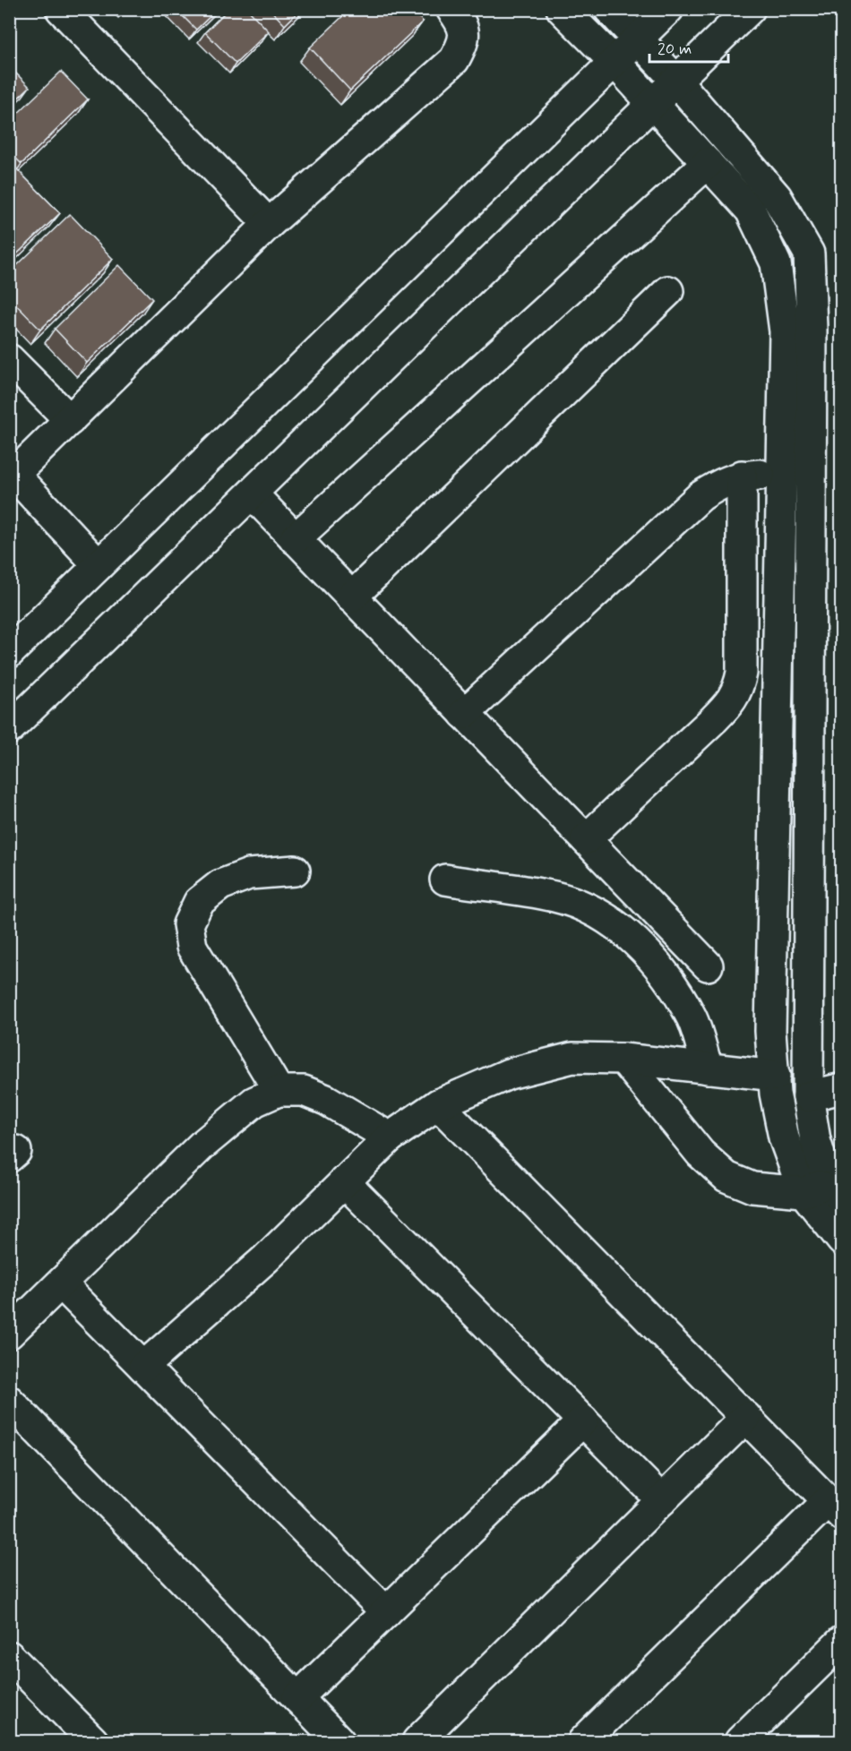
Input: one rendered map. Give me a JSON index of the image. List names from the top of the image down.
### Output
{
  "scale_bar": "20 m"
}
